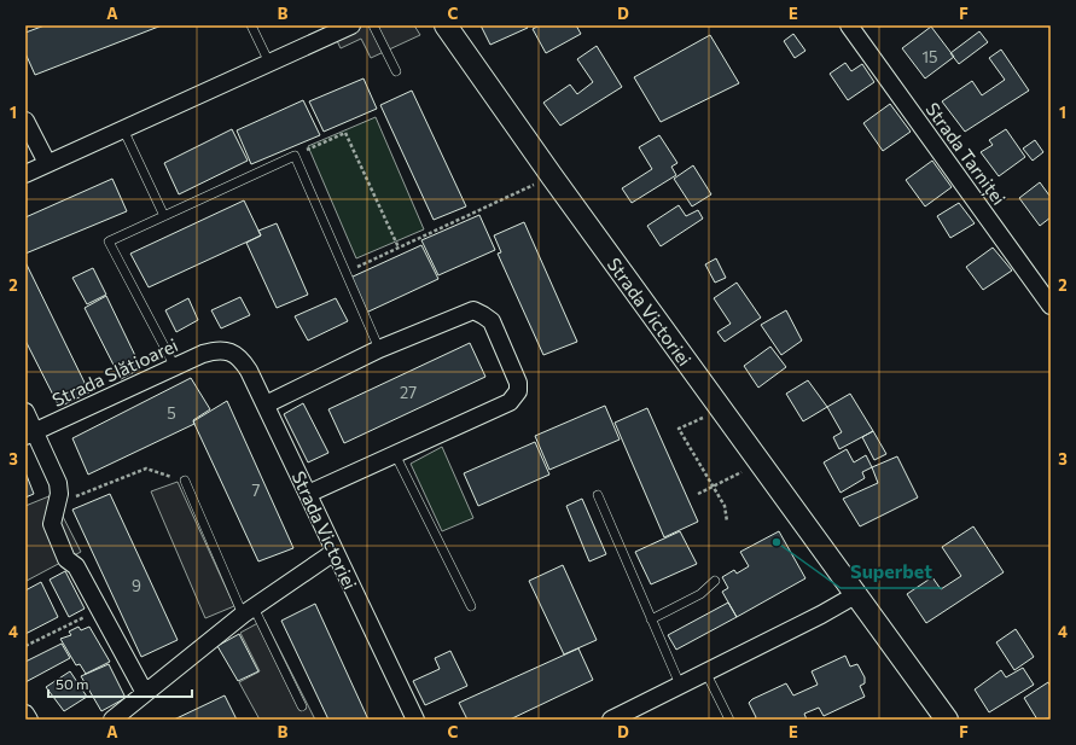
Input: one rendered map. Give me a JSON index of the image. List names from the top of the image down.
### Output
{
  "streets": {
    "street": ["Strada Tarniței", "Strada Victoriei", "Strada Slătioarei"]
  },
  "crossings": [
    ["Strada Victoriei", "Strada Slătioarei"]
  ],
  "places": ["Superbet"],
  "house_numbers": [
    "15",
    "27",
    "5",
    "7",
    "9"
  ],
  "scale_bar": "50 m",
  "grid": {
    "columns": [
      "A",
      "B",
      "C",
      "D",
      "E",
      "F"
    ],
    "rows": [
      "1",
      "2",
      "3",
      "4"
    ]
  }
}
